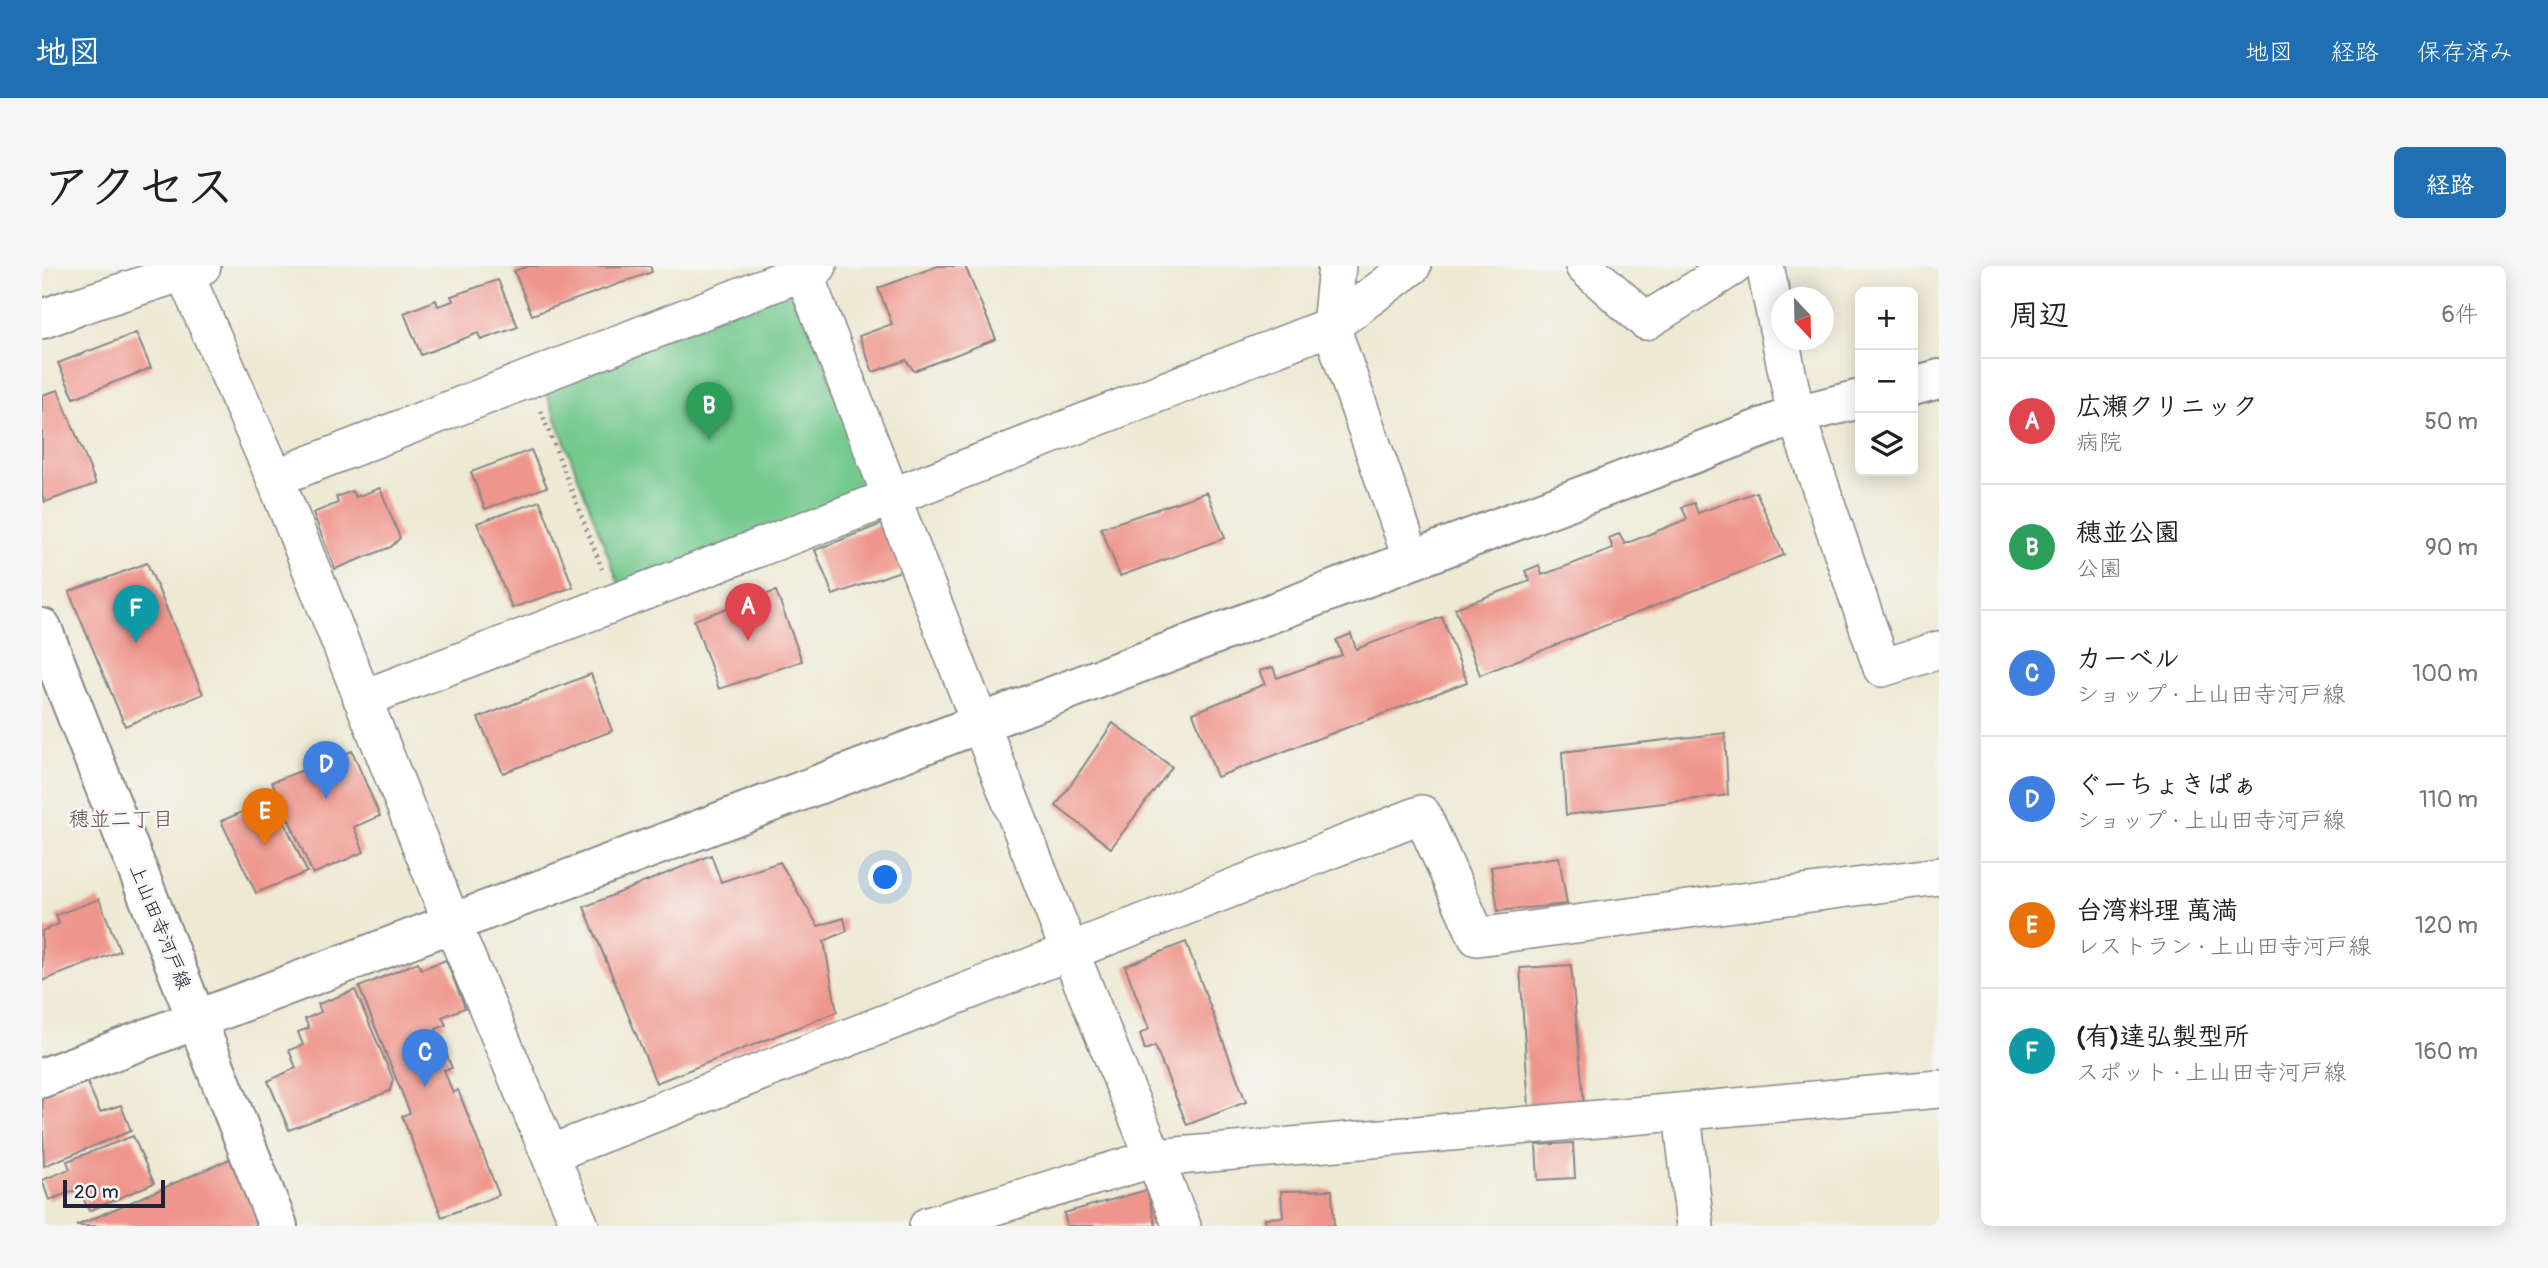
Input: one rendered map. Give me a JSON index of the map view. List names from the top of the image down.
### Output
{
  "streets": {
    "street": ["上山田寺河戸線"]
  },
  "districts": ["穂並二丁目"],
  "scale_bar": "20 m",
  "north": "bottom",
  "page": {
    "header": "地図",
    "nav": ["地図", "経路", "保存済み"],
    "title": "アクセス",
    "buttons": "経路",
    "heading": ["周辺", "6件"],
    "map_buttons": ["+", "−"],
    "list": [
      {
        "mark": "A",
        "name": "広瀬クリニック",
        "note": "病院",
        "value": "50 m"
      },
      {
        "mark": "B",
        "name": "穂並公園",
        "note": "公園",
        "value": "90 m"
      },
      {
        "mark": "C",
        "name": "カーベル",
        "note": "ショップ · 上山田寺河戸線",
        "value": "100 m"
      },
      {
        "mark": "D",
        "name": "ぐーちょきぱぁ",
        "note": "ショップ · 上山田寺河戸線",
        "value": "110 m"
      },
      {
        "mark": "E",
        "name": "台湾料理 萬満",
        "note": "レストラン · 上山田寺河戸線",
        "value": "120 m"
      },
      {
        "mark": "F",
        "name": "(有)達弘製型所",
        "note": "スポット · 上山田寺河戸線",
        "value": "160 m"
      }
    ],
    "pins": [
      "B",
      "A",
      "F",
      "D",
      "E",
      "C"
    ],
    "scale": "20 m"
  }
}
